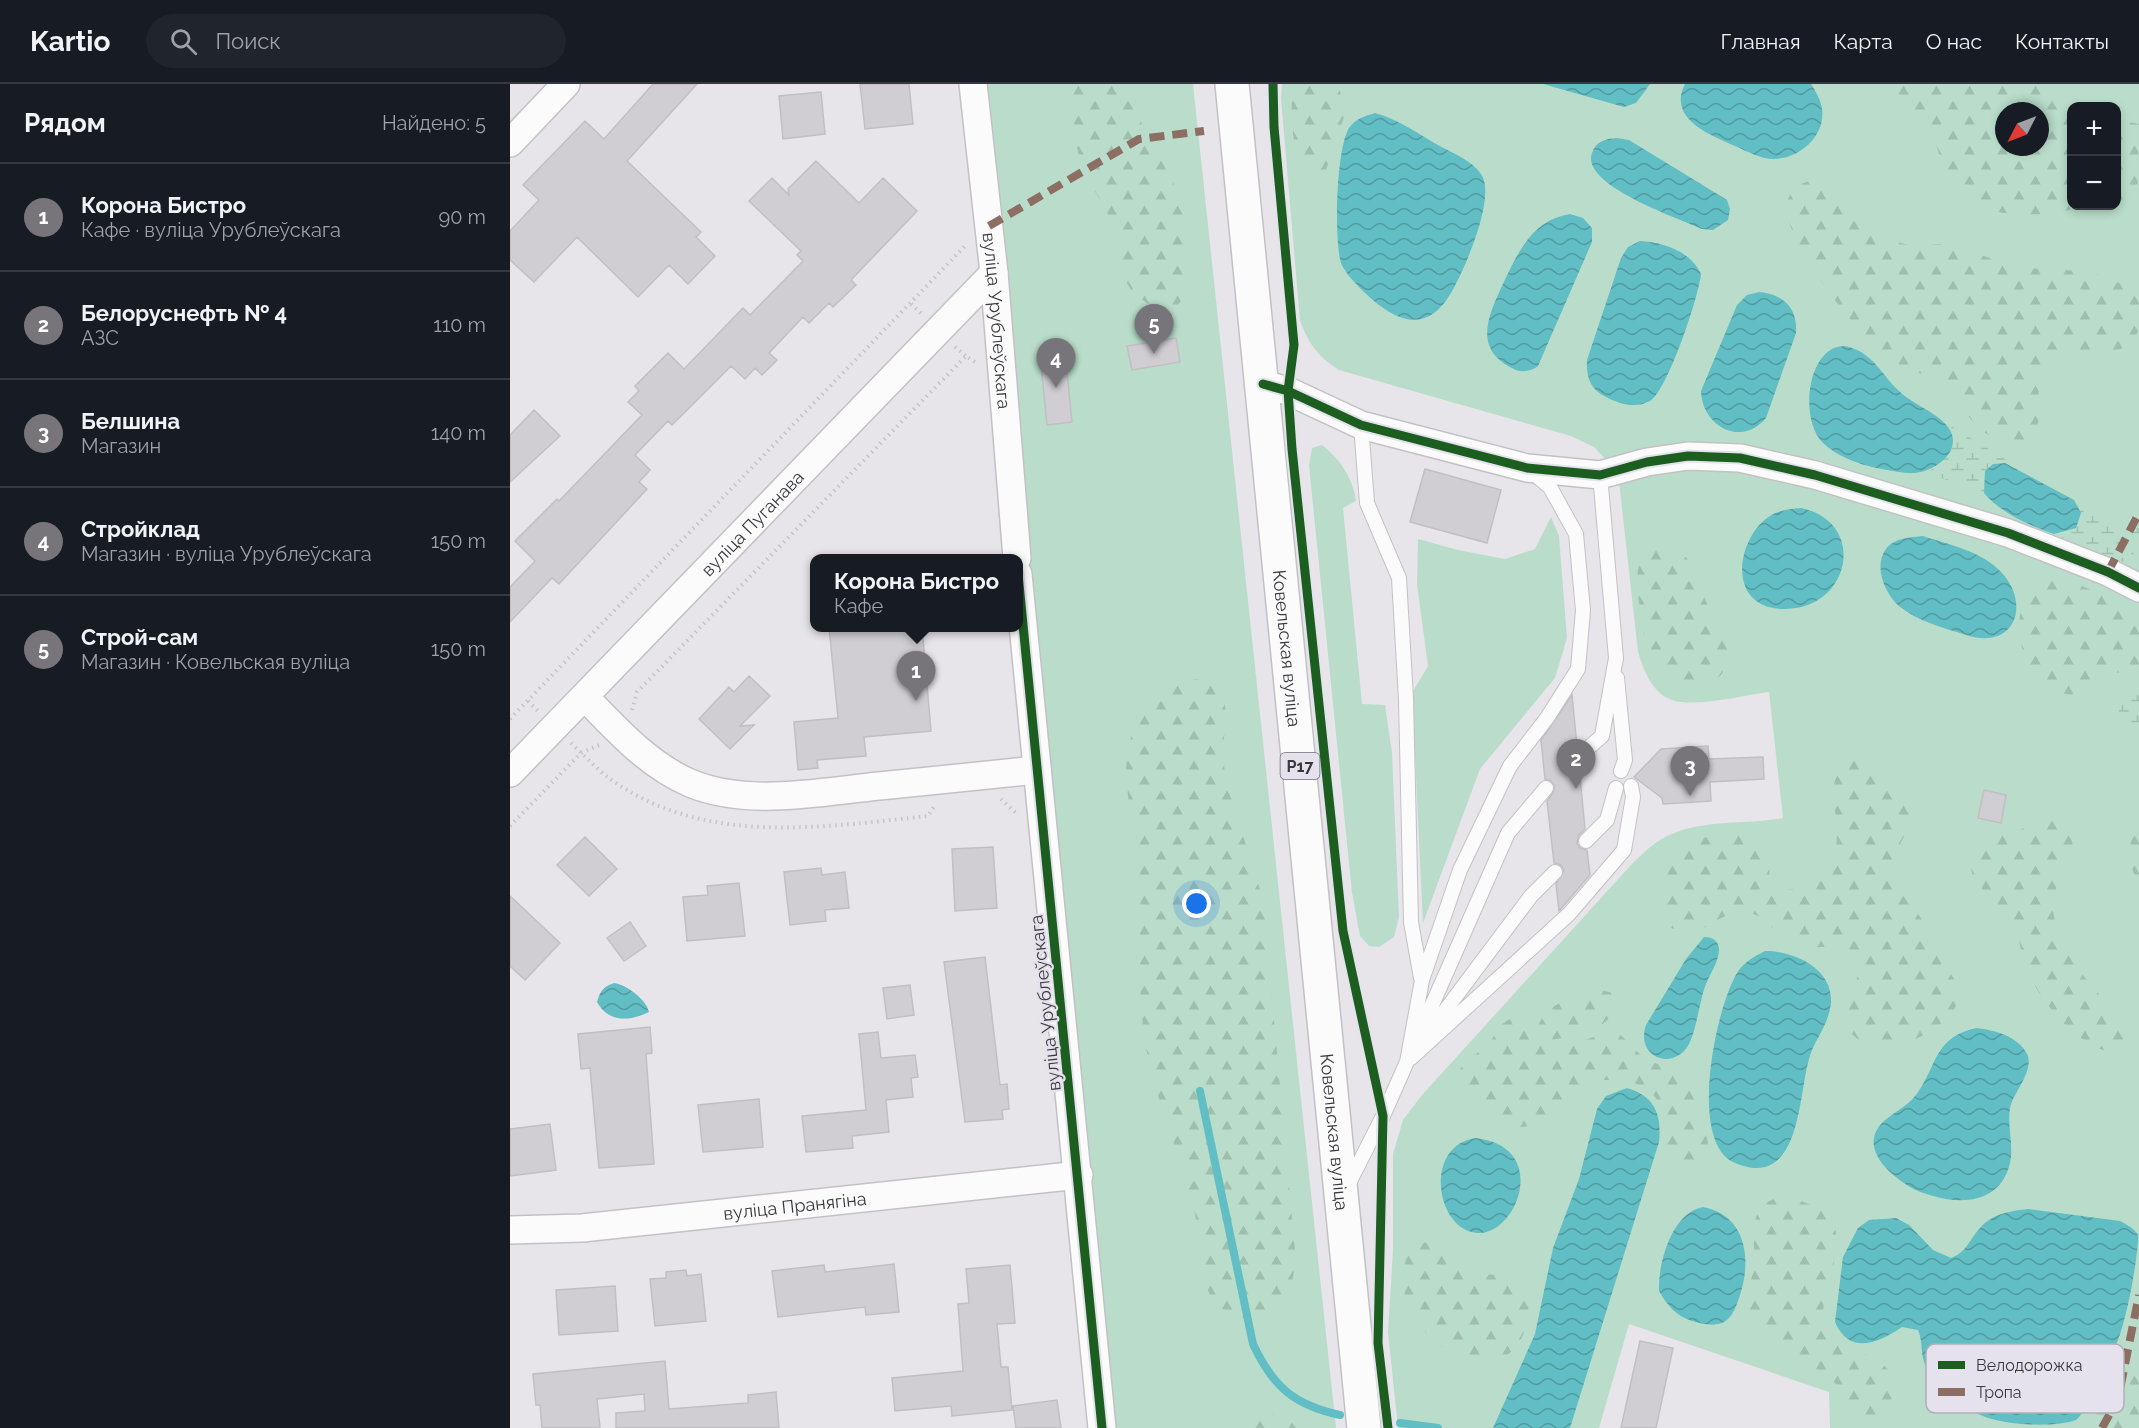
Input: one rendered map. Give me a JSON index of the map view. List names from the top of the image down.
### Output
{
  "streets": {
    "highway": ["Ковельская вуліца", "Р17"],
    "street": ["вуліца Урублеўскага", "вуліца Пуганава", "вуліца Пранягіна"]
  },
  "crossings": [
    ["вуліца Урублеўскага", "вуліца Пуганава"],
    ["вуліца Урублеўскага", "вуліца Пранягіна"]
  ],
  "legend": ["Велодорожка", "Тропа"],
  "north": "bottom left",
  "page": {
    "header": "Kartio",
    "search": "Поиск",
    "nav": [
      "Главная",
      "Карта",
      "О нас",
      "Контакты"
    ],
    "heading": ["Рядом", "Найдено: 5"],
    "map_buttons": ["+", "−"],
    "list": [
      {
        "mark": "1",
        "name": "Корона Бистро",
        "note": "Кафе · вуліца Урублеўскага",
        "value": "90 m"
      },
      {
        "mark": "2",
        "name": "Белоруснефть № 4",
        "note": "АЗС",
        "value": "110 m"
      },
      {
        "mark": "3",
        "name": "Белшина",
        "note": "Магазин",
        "value": "140 m"
      },
      {
        "mark": "4",
        "name": "Стройклад",
        "note": "Магазин · вуліца Урублеўскага",
        "value": "150 m"
      },
      {
        "mark": "5",
        "name": "Строй-сам",
        "note": "Магазин · Ковельская вуліца",
        "value": "150 m"
      }
    ],
    "pins": [
      "5",
      "4",
      "1",
      "2",
      "3"
    ],
    "popup": ["Корона Бистро", "Кафе"]
  }
}
